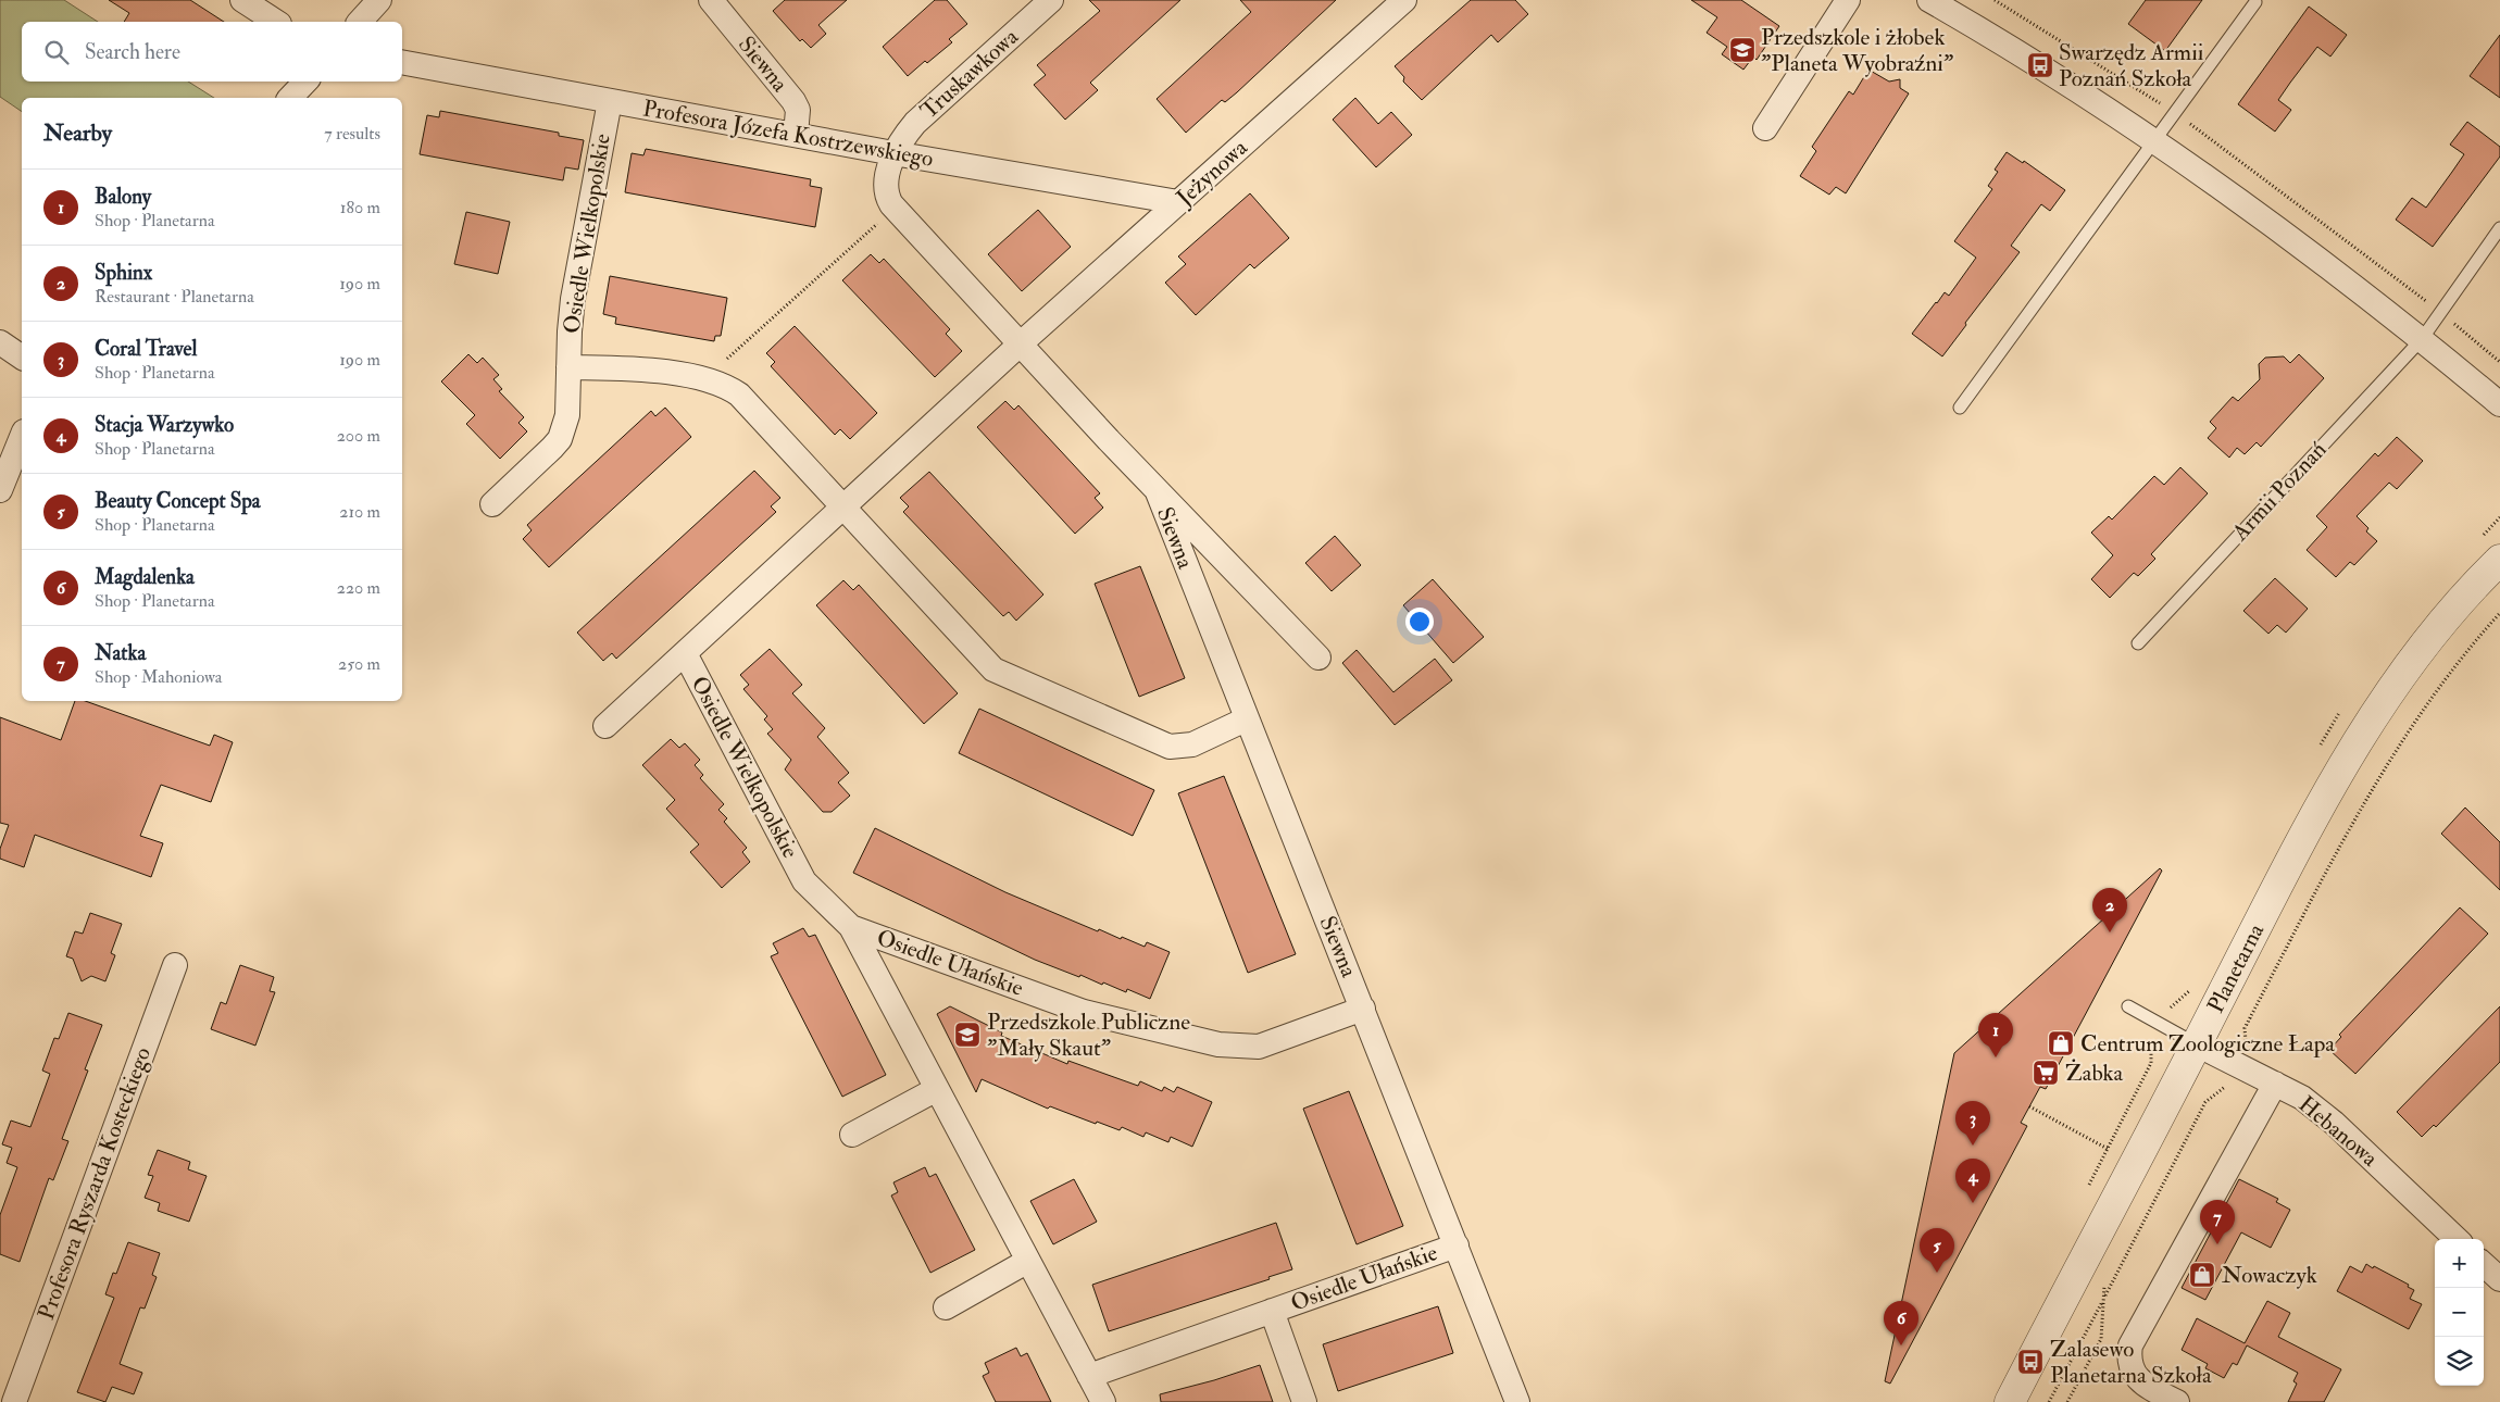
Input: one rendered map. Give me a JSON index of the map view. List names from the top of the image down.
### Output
{
  "streets": {
    "street": [
      "Siewna",
      "Truskawkowa",
      "Profesora Józefa Kostrzewskiego",
      "Jeżynowa",
      "Osiedle Wielkopolskie",
      "Osiedle Ułańskie",
      "Planetarna",
      "Hebanowa",
      "Profesora Ryszarda Kosteckiego"
    ],
    "lane": ["Armii Poznań"]
  },
  "crossings": [
    ["Siewna", "Truskawkowa"],
    ["Siewna", "Profesora Józefa Kostrzewskiego"],
    ["Siewna", "Jeżynowa"],
    ["Siewna", "Osiedle Wielkopolskie"],
    ["Siewna", "Osiedle Ułańskie"],
    ["Truskawkowa", "Profesora Józefa Kostrzewskiego"],
    ["Profesora Józefa Kostrzewskiego", "Jeżynowa"],
    ["Profesora Józefa Kostrzewskiego", "Osiedle Wielkopolskie"],
    ["Jeżynowa", "Osiedle Wielkopolskie"],
    ["Osiedle Wielkopolskie", "Osiedle Ułańskie"],
    ["Planetarna", "Hebanowa"]
  ],
  "places": {
    "school or university": ["Przedszkole i żłobek \"Planeta Wyobraźni\"", "Przedszkole Publiczne \"Mały Skaut\""],
    "bus stop": ["Swarzędz Armii Poznań Szkoła", "Zalasewo Planetarna Szkoła"],
    "shop": ["Centrum Zoologiczne Łapa", "Nowaczyk"],
    "supermarket": ["Żabka"]
  },
  "page": {
    "search": "Search here",
    "heading": ["Nearby", "7 results"],
    "list": [
      {
        "mark": "1",
        "name": "Balony",
        "note": "Shop · Planetarna",
        "value": "180 m"
      },
      {
        "mark": "2",
        "name": "Sphinx",
        "note": "Restaurant · Planetarna",
        "value": "190 m"
      },
      {
        "mark": "3",
        "name": "Coral Travel",
        "note": "Shop · Planetarna",
        "value": "190 m"
      },
      {
        "mark": "4",
        "name": "Stacja Warzywko",
        "note": "Shop · Planetarna",
        "value": "200 m"
      },
      {
        "mark": "5",
        "name": "Beauty Concept Spa",
        "note": "Shop · Planetarna",
        "value": "210 m"
      },
      {
        "mark": "6",
        "name": "Magdalenka",
        "note": "Shop · Planetarna",
        "value": "220 m"
      },
      {
        "mark": "7",
        "name": "Natka",
        "note": "Shop · Mahoniowa",
        "value": "250 m"
      }
    ],
    "pins": [
      "2",
      "1",
      "3",
      "4",
      "7",
      "5",
      "6"
    ],
    "map_buttons": ["+", "−"]
  }
}
